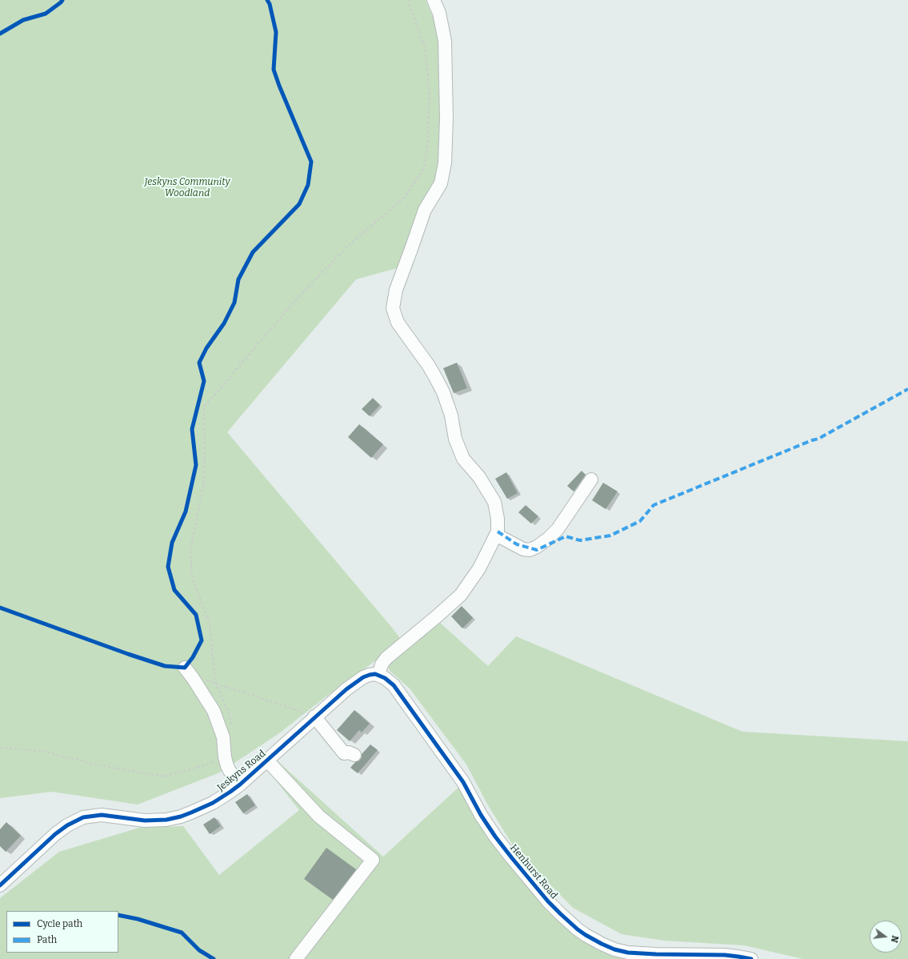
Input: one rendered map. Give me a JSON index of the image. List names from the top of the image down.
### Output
{
  "streets": {
    "street": ["Jeskyns Road", "Henhurst Road"]
  },
  "crossings": [
    ["Jeskyns Road", "Henhurst Road"]
  ],
  "parks": ["Jeskyns Community Woodland"],
  "legend": ["Cycle path", "Path"],
  "north": "right"
}
